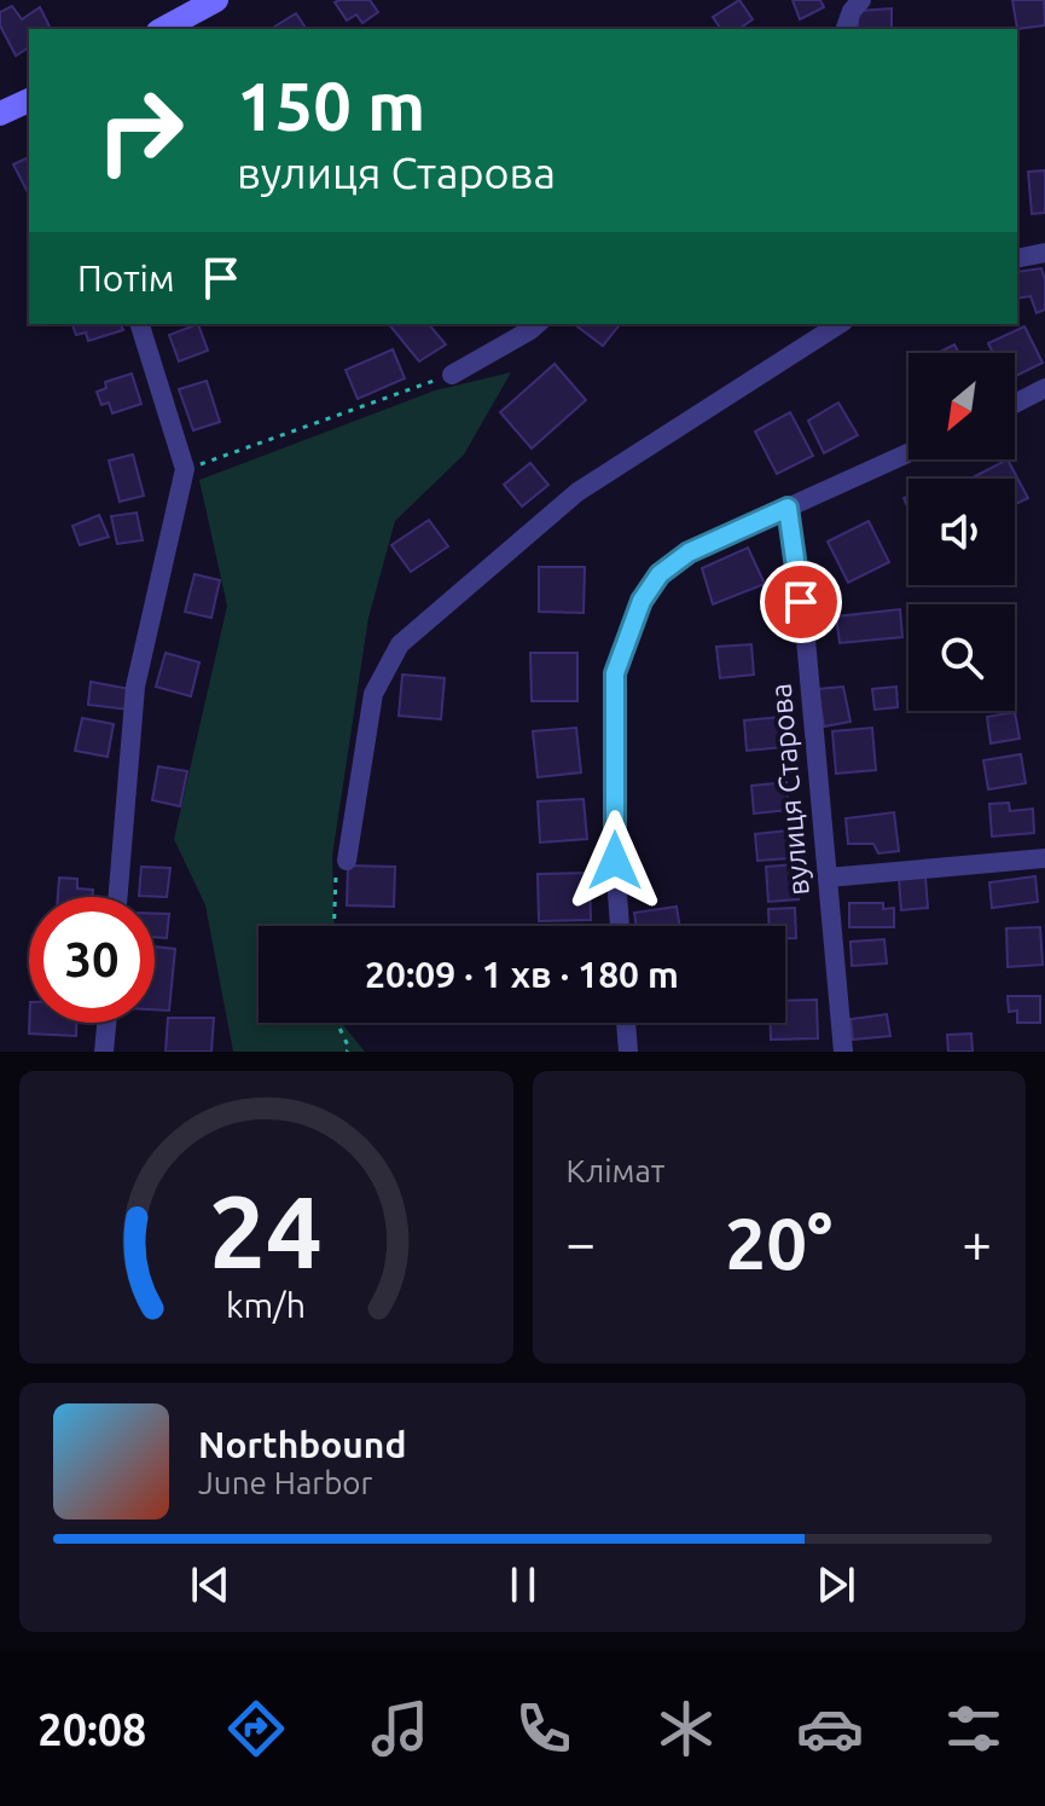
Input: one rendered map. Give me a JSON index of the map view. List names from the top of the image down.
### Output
{
  "streets": {
    "street": ["вулиця Старова"]
  },
  "north": "bottom left",
  "page": {
    "turn": ["150 m", "вулиця Старова"],
    "then": "Потім",
    "limit": "30",
    "trip": "20:09 · 1 хв · 180 m",
    "tile": "Клімат",
    "heat": ["−", "20°", "+"],
    "song": ["Northbound", "June Harbor"],
    "tabs": "20:08",
    "gauge": ["24", "km/h"]
  }
}
